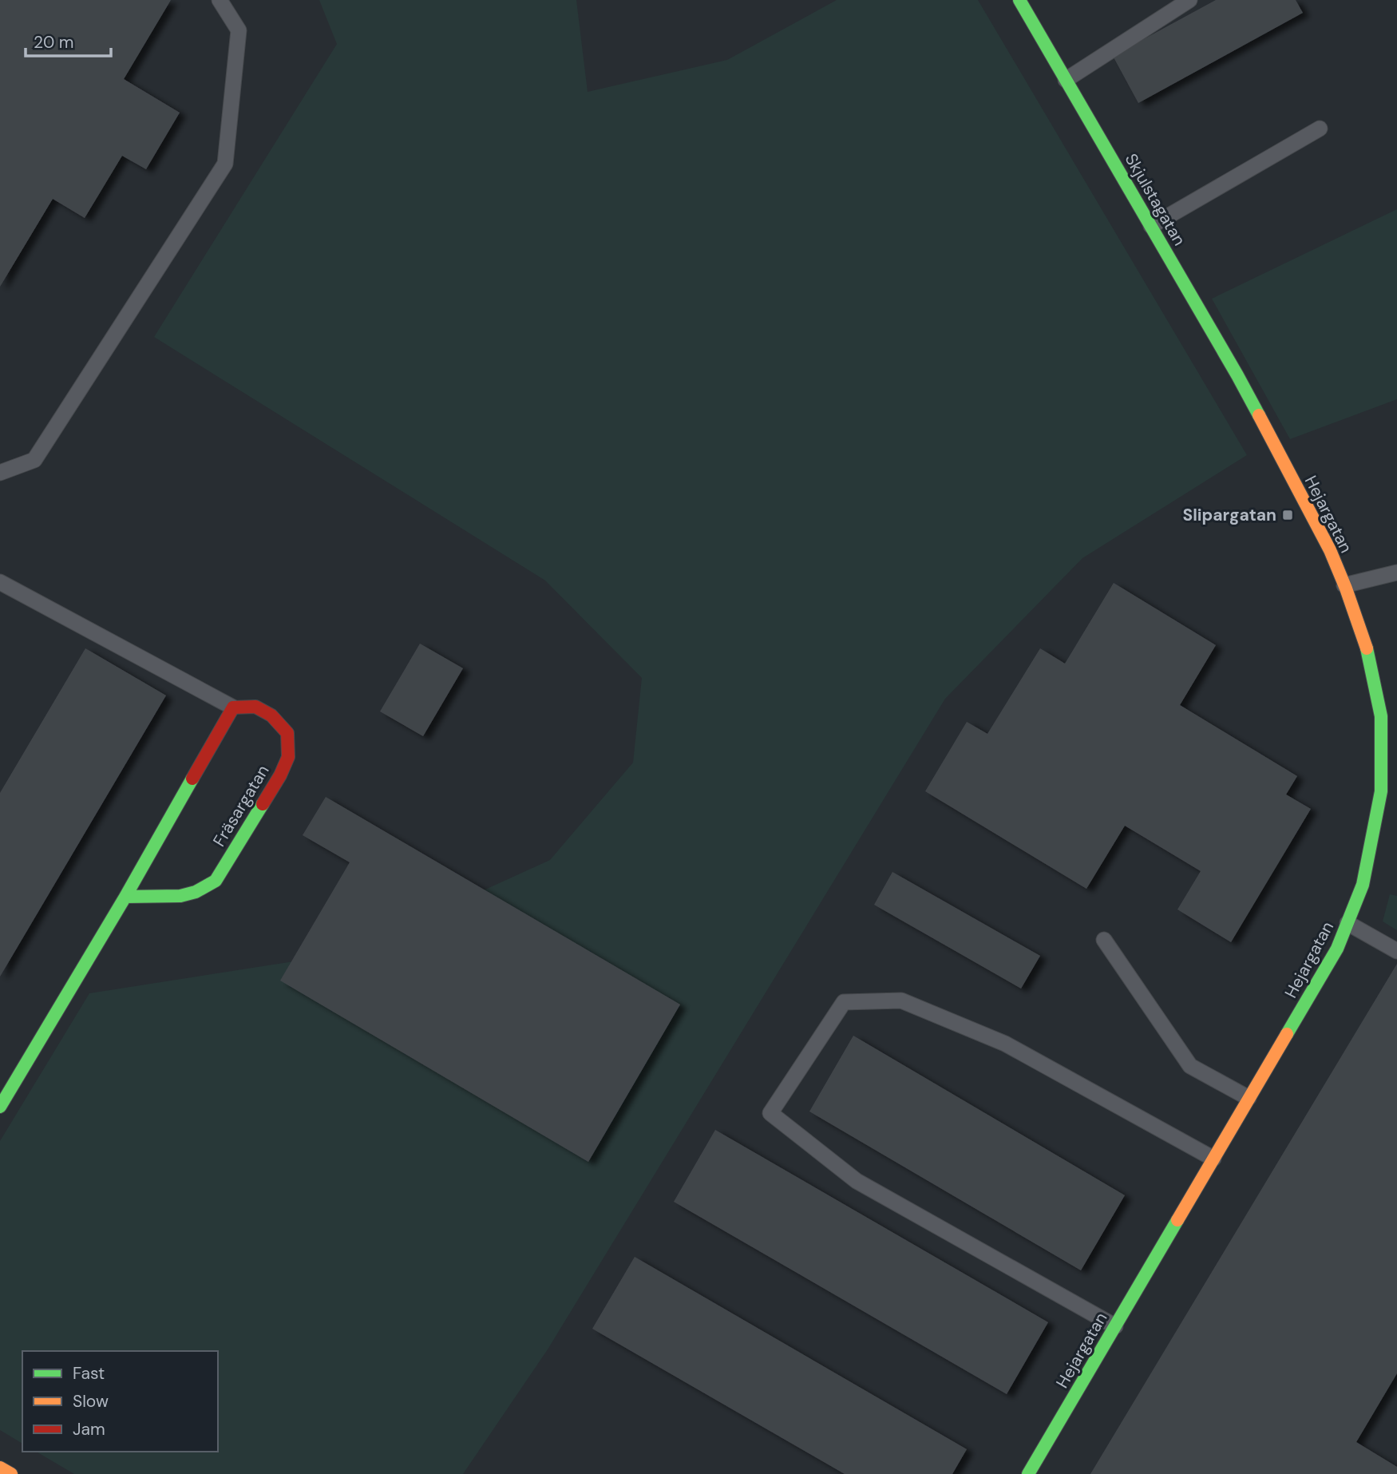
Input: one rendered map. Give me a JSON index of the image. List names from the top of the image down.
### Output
{
  "streets": {
    "street": ["Skjulstagatan", "Hejargatan", "Fräsargatan"]
  },
  "crossings": [
    ["Skjulstagatan", "Hejargatan"]
  ],
  "places": {
    "transit": ["Slipargatan"]
  },
  "legend": ["Fast", "Slow", "Jam"],
  "scale_bar": "20 m"
}
